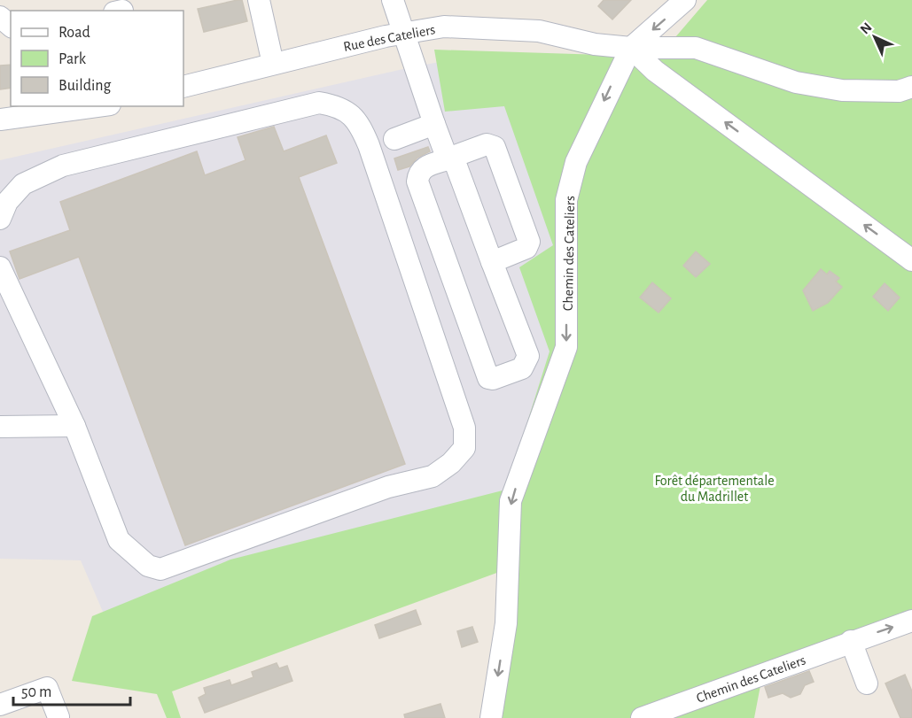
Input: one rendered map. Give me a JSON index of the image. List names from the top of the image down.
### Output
{
  "streets": {
    "street": ["Rue des Cateliers", "Chemin des Cateliers"]
  },
  "crossings": [
    ["Rue des Cateliers", "Chemin des Cateliers"]
  ],
  "one_way": ["Chemin des Cateliers"],
  "parks": ["Forêt départementale du Madrillet"],
  "legend": ["Road", "Park", "Building"],
  "scale_bar": "50 m",
  "north": "top left"
}
